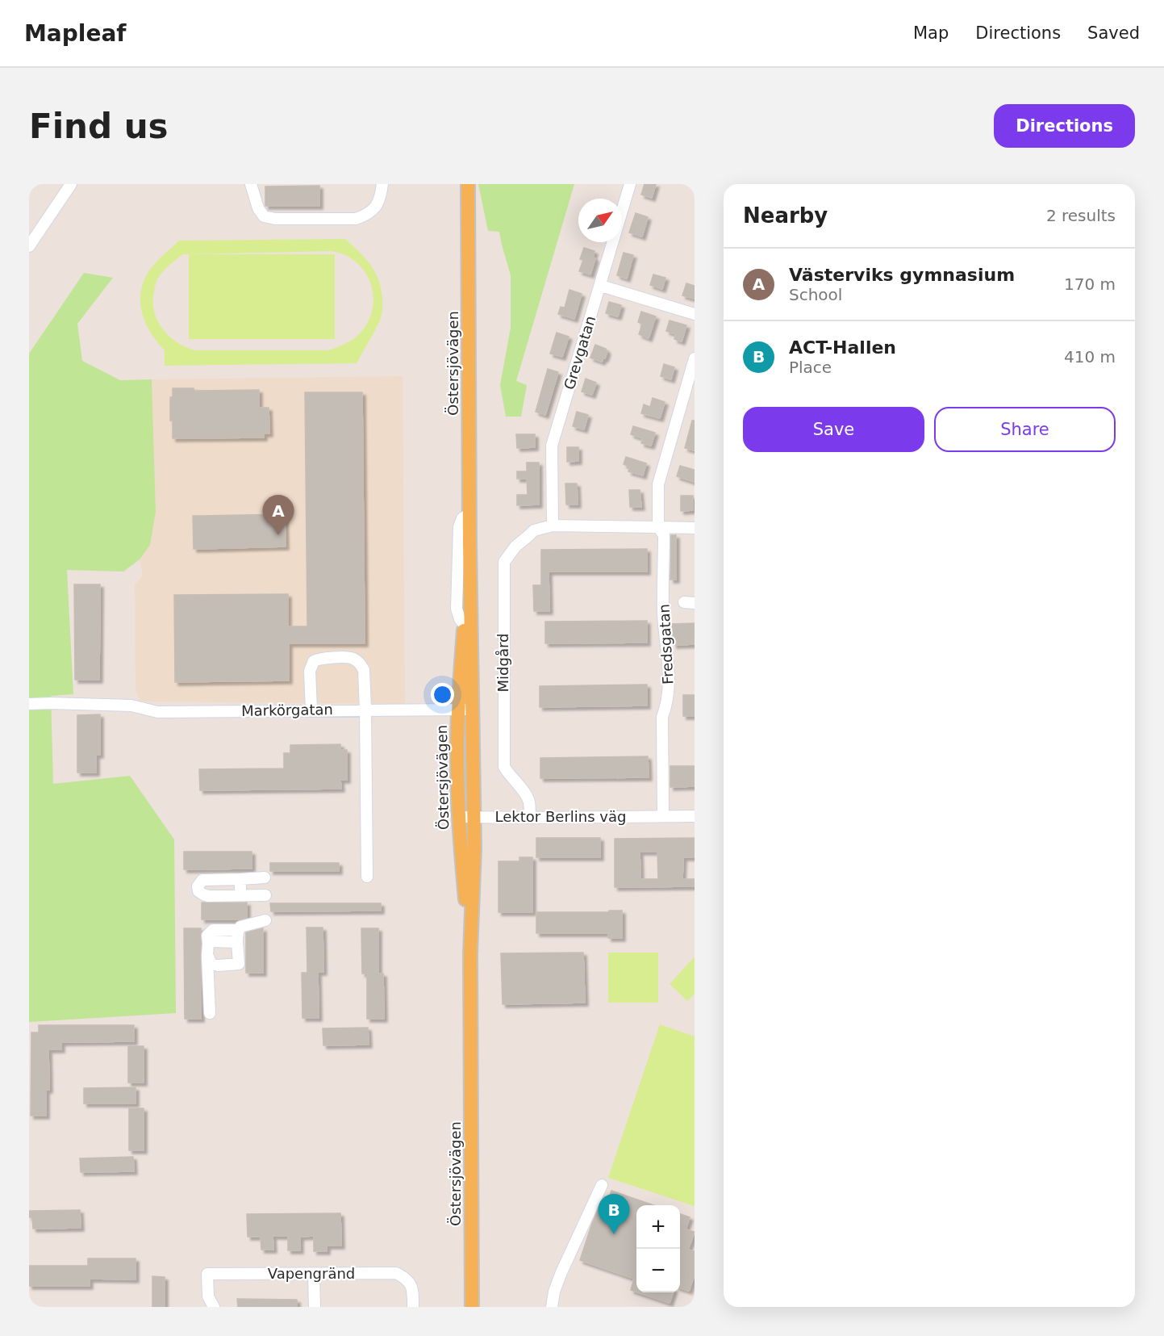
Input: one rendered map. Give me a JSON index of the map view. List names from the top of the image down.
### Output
{
  "streets": {
    "main road": ["Östersjövägen"],
    "street": [
      "Grevgatan",
      "Fredsgatan",
      "Midgård",
      "Markörgatan",
      "Lektor Berlins väg",
      "Vapengränd"
    ]
  },
  "crossings": [
    ["Grevgatan", "Midgård"],
    ["Östersjövägen", "Markörgatan"],
    ["Östersjövägen", "Lektor Berlins väg"],
    ["Fredsgatan", "Lektor Berlins väg"],
    ["Midgård", "Lektor Berlins väg"]
  ],
  "north": "top right",
  "page": {
    "header": "Mapleaf",
    "nav": ["Map", "Directions", "Saved"],
    "buttons": [
      "Directions",
      ["Save", "Share"]
    ],
    "title": "Find us",
    "heading": ["Nearby", "2 results"],
    "list": [
      {
        "mark": "A",
        "name": "Västerviks gymnasium",
        "note": "School",
        "value": "170 m"
      },
      {
        "mark": "B",
        "name": "ACT-Hallen",
        "note": "Place",
        "value": "410 m"
      }
    ],
    "pins": ["A", "B"],
    "map_buttons": ["+", "−"]
  }
}
